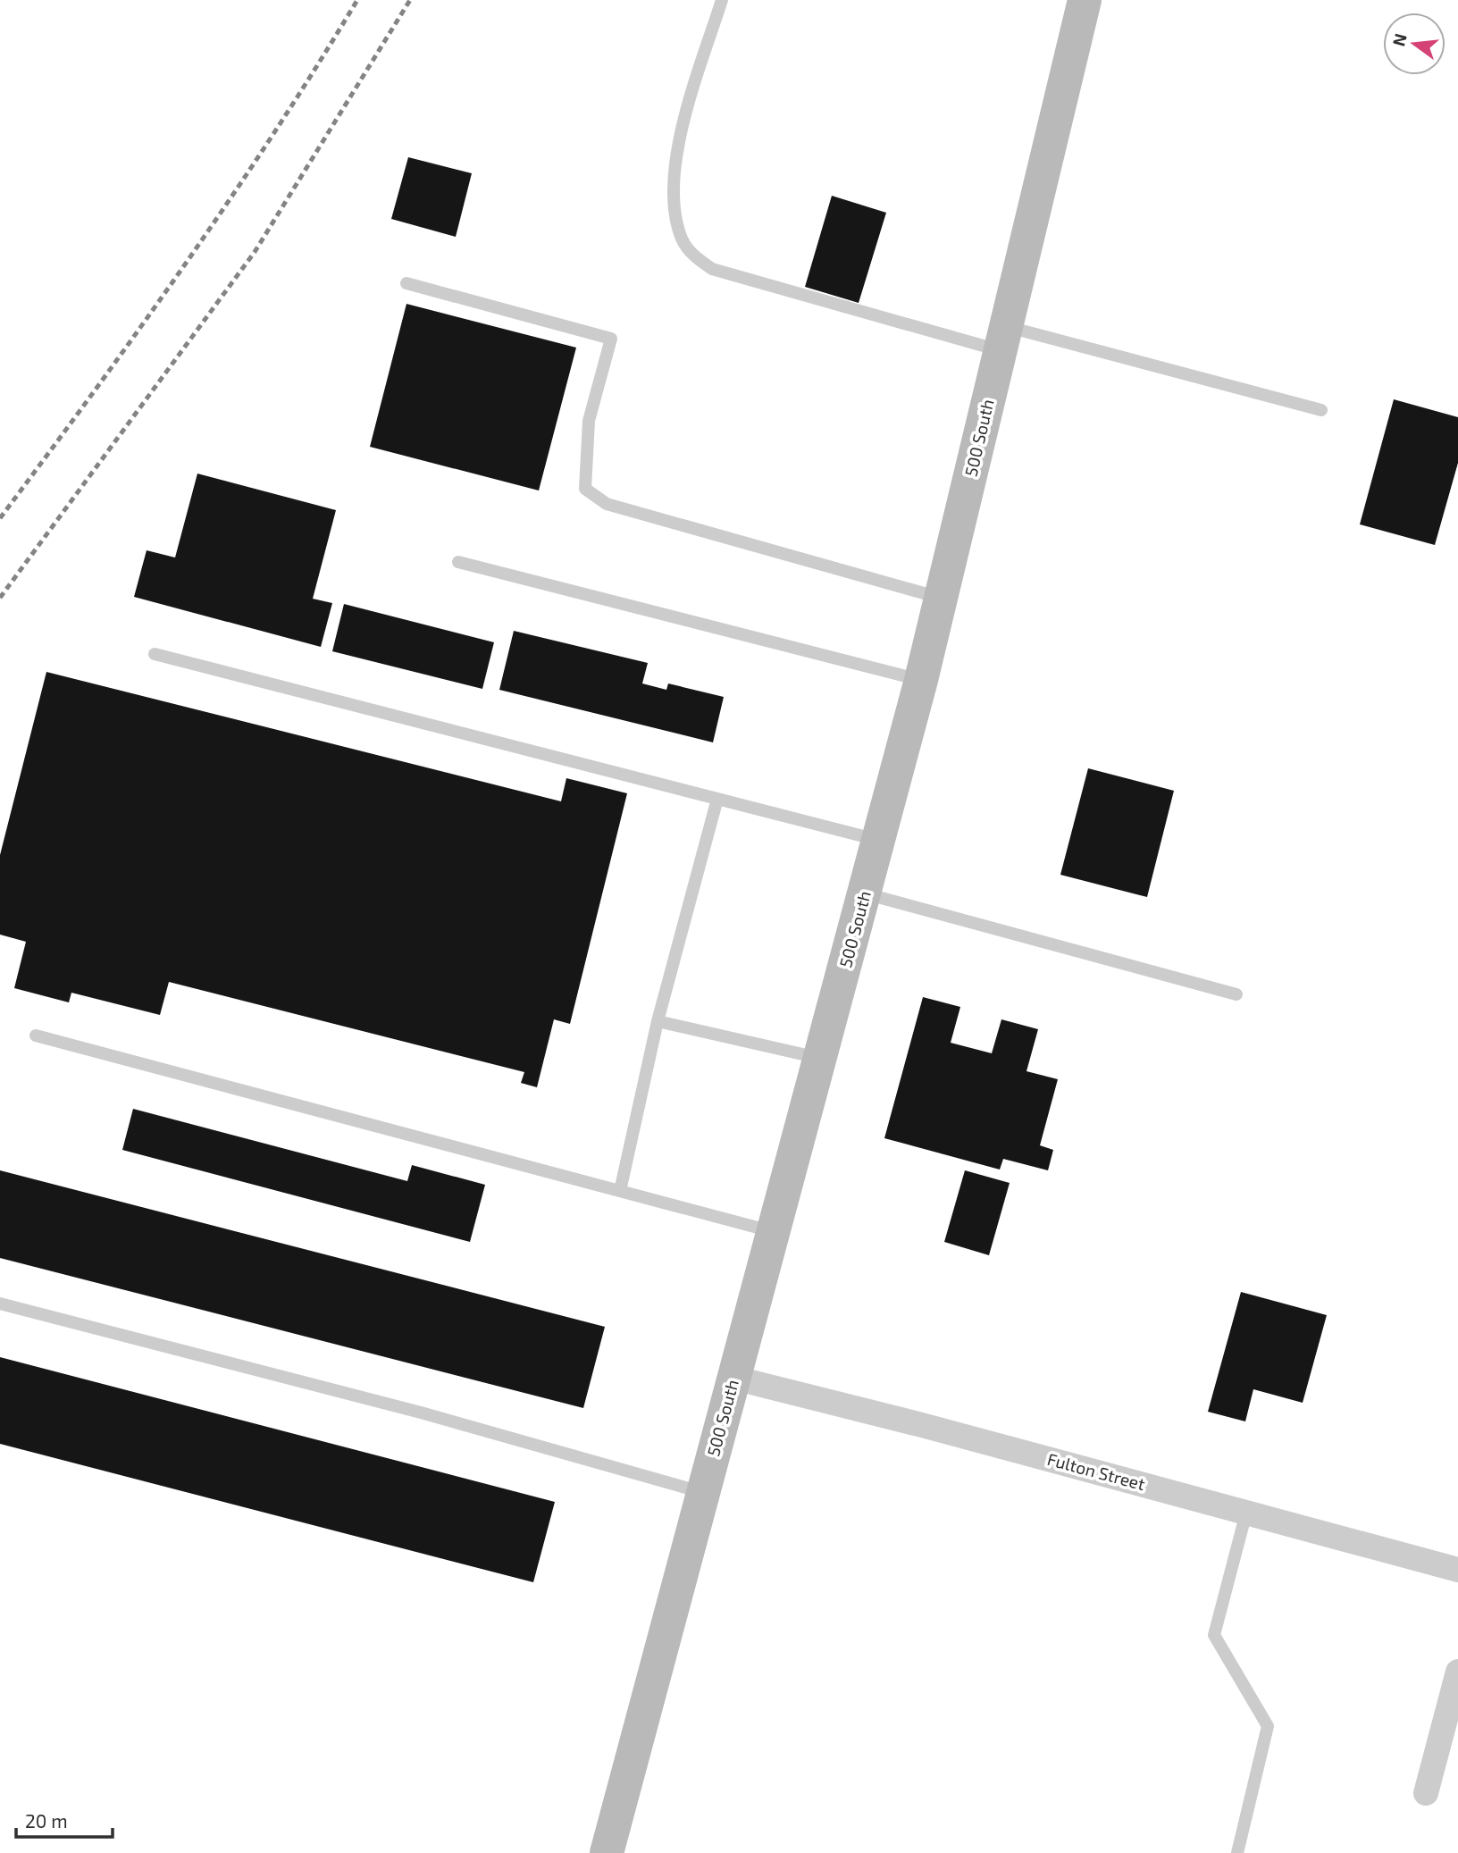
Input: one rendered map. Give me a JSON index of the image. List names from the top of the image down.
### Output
{
  "streets": {
    "street": ["500 South", "Fulton Street"]
  },
  "crossings": [
    ["500 South", "Fulton Street"]
  ],
  "scale_bar": "20 m",
  "north": "left"
}
